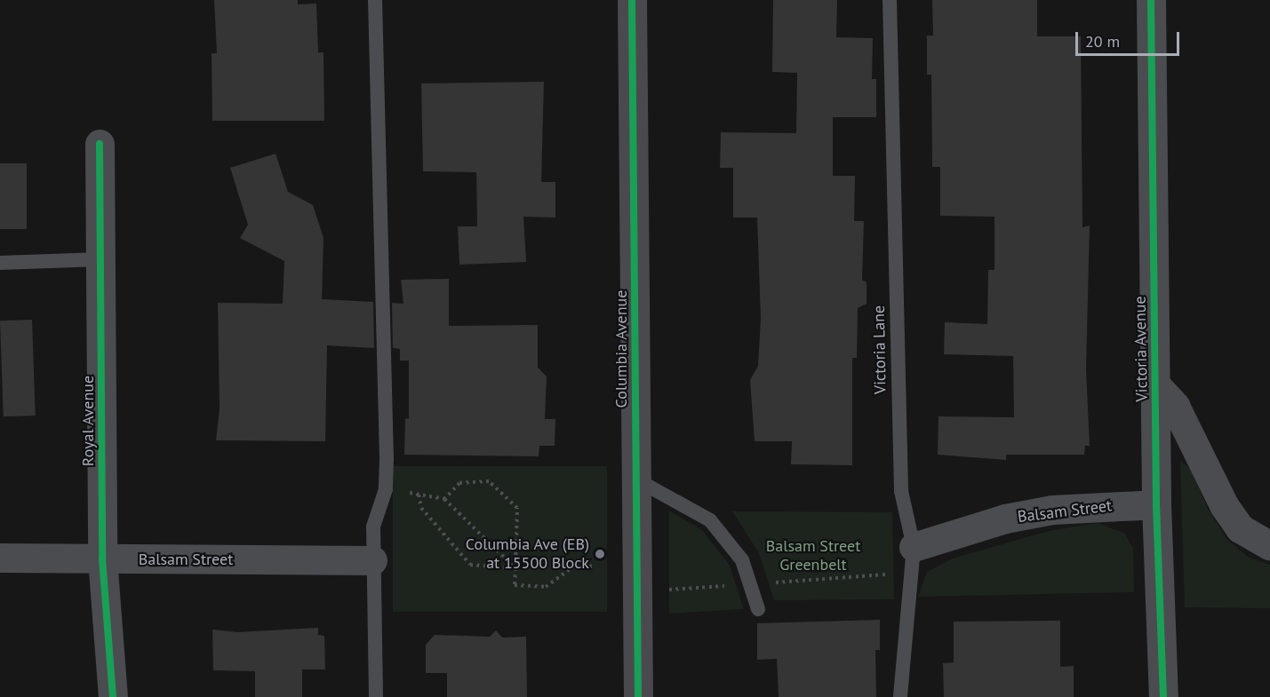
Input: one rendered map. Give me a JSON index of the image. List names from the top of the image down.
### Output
{
  "streets": {
    "street": [
      "Columbia Avenue",
      "Victoria Avenue",
      "Royal Avenue",
      "Balsam Street"
    ],
    "lane": ["Victoria Lane"]
  },
  "crossings": [
    ["Victoria Avenue", "Balsam Street"],
    ["Victoria Lane", "Balsam Street"],
    ["Royal Avenue", "Balsam Street"]
  ],
  "parks": ["Balsam Street Greenbelt"],
  "places": ["Columbia Ave (EB) at 15500 Block"],
  "scale_bar": "20 m"
}
